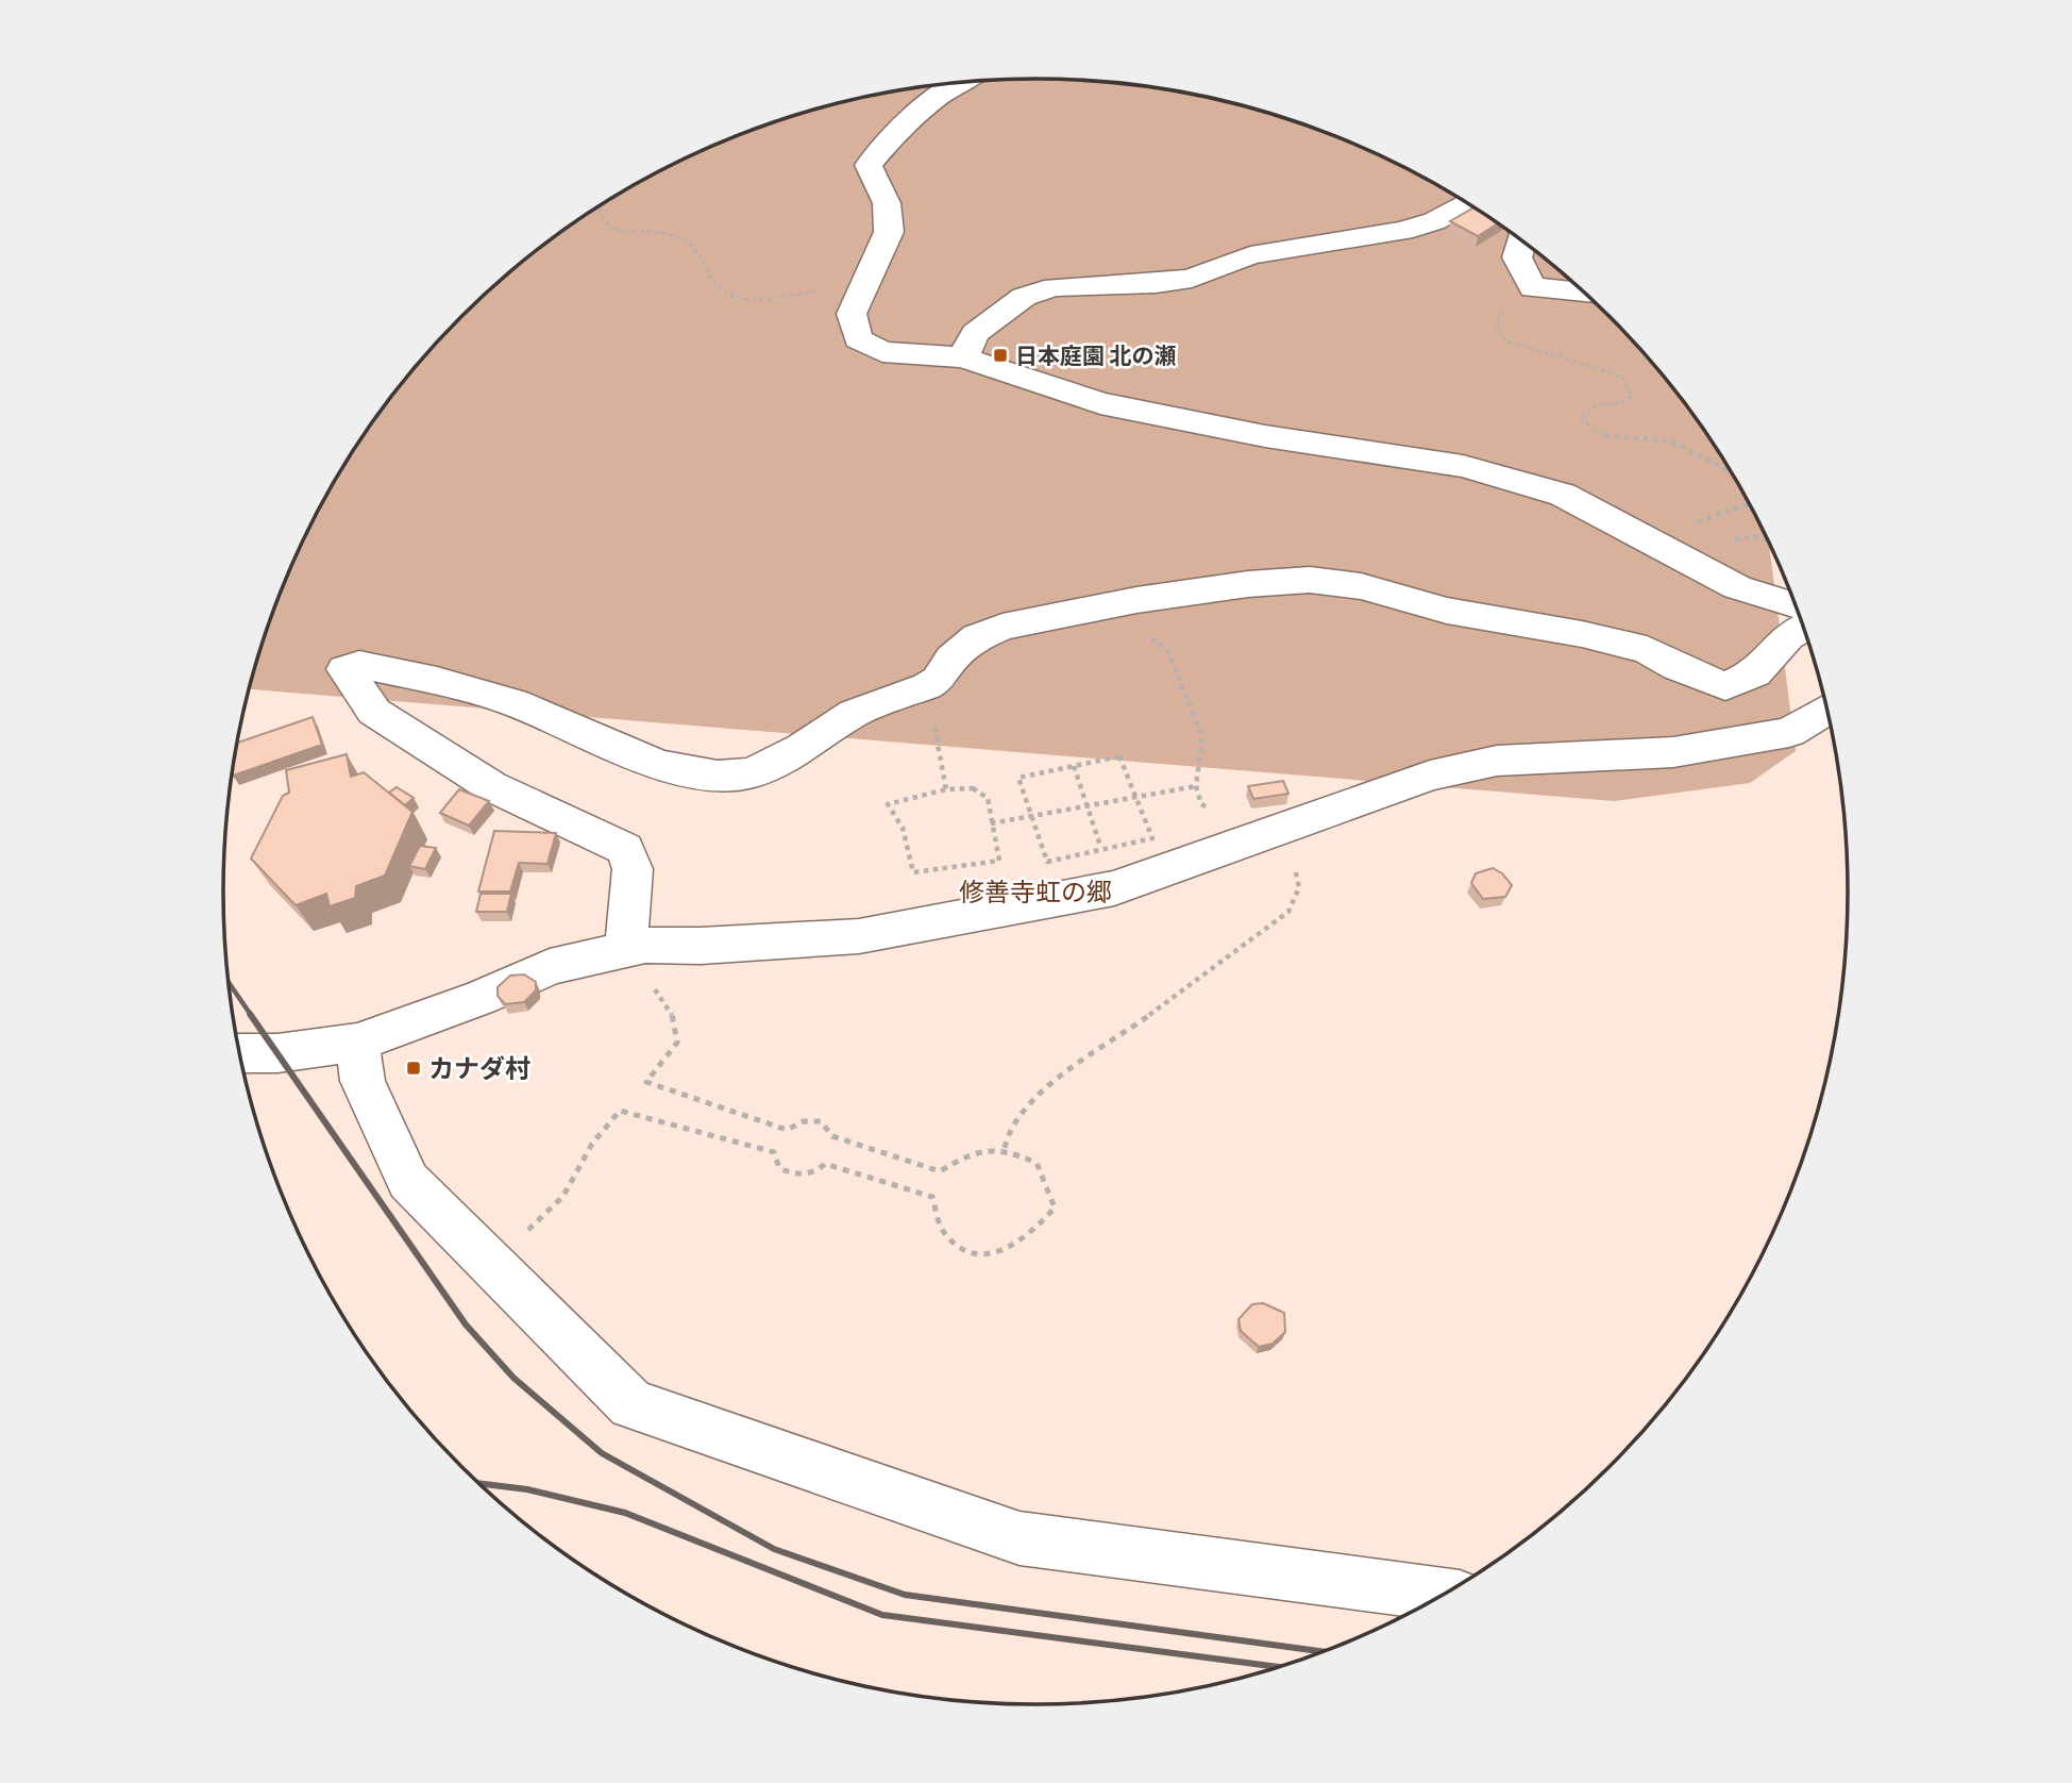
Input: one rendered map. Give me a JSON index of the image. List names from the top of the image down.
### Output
{
  "parks": ["修善寺虹の郷"],
  "places": {
    "transit": ["日本庭園 北の瀬", "カナダ村"]
  }
}
